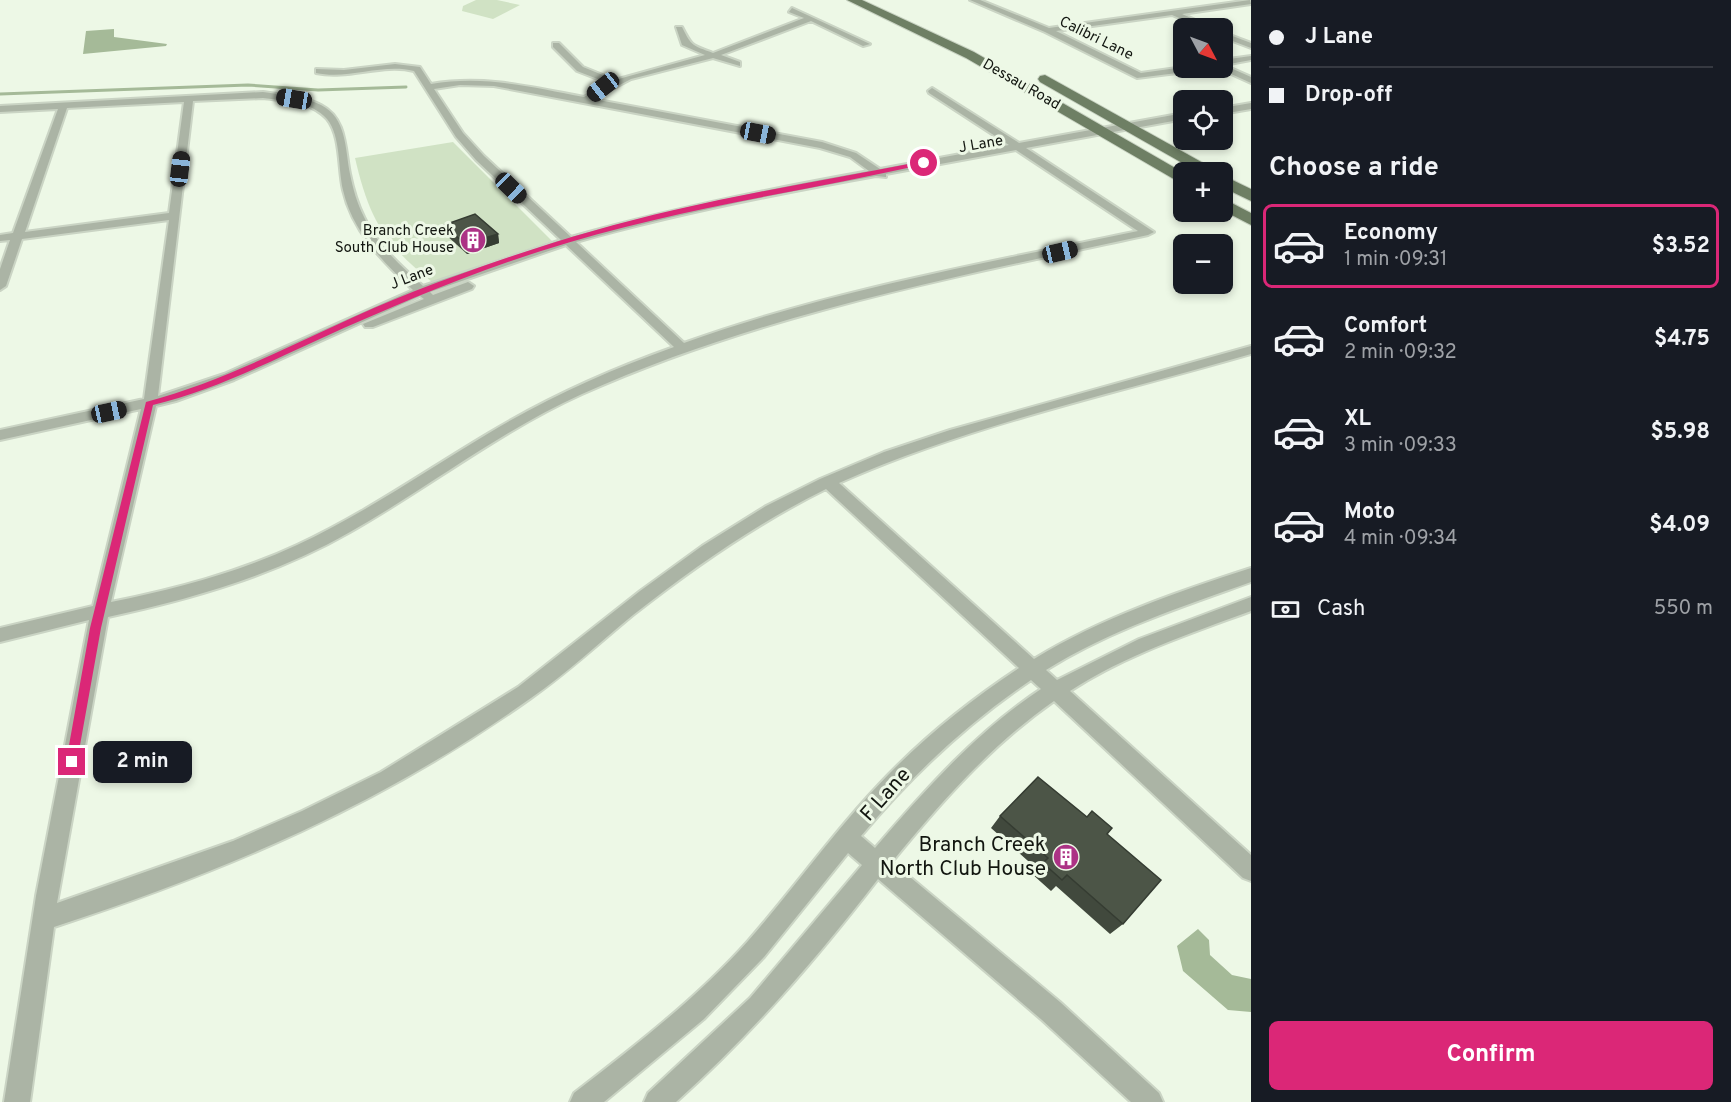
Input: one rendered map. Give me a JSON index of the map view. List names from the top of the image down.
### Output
{
  "streets": {
    "main road": ["Dessau Road"],
    "street": ["Calibri Lane", "J Lane", "F Lane"]
  },
  "crossings": [
    ["Dessau Road", "J Lane"]
  ],
  "places": {
    "building": ["Branch Creek South Club House", "Branch Creek North Club House"]
  },
  "north": "bottom right",
  "page": {
    "banner": ["J Lane", "Drop-off"],
    "map_buttons": ["+", "−"],
    "heading": "Choose a ride",
    "list": [
      {
        "name": "Economy",
        "note": "1 min · 09:31",
        "value": "$3.52"
      },
      {
        "name": "Comfort",
        "note": "2 min · 09:32",
        "value": "$4.75"
      },
      {
        "name": "XL",
        "note": "3 min · 09:33",
        "value": "$5.98"
      },
      {
        "name": "Moto",
        "note": "4 min · 09:34",
        "value": "$4.09"
      }
    ],
    "pay": ["Cash", "550 m"],
    "bubble": "2 min",
    "buttons": "Confirm"
  }
}
